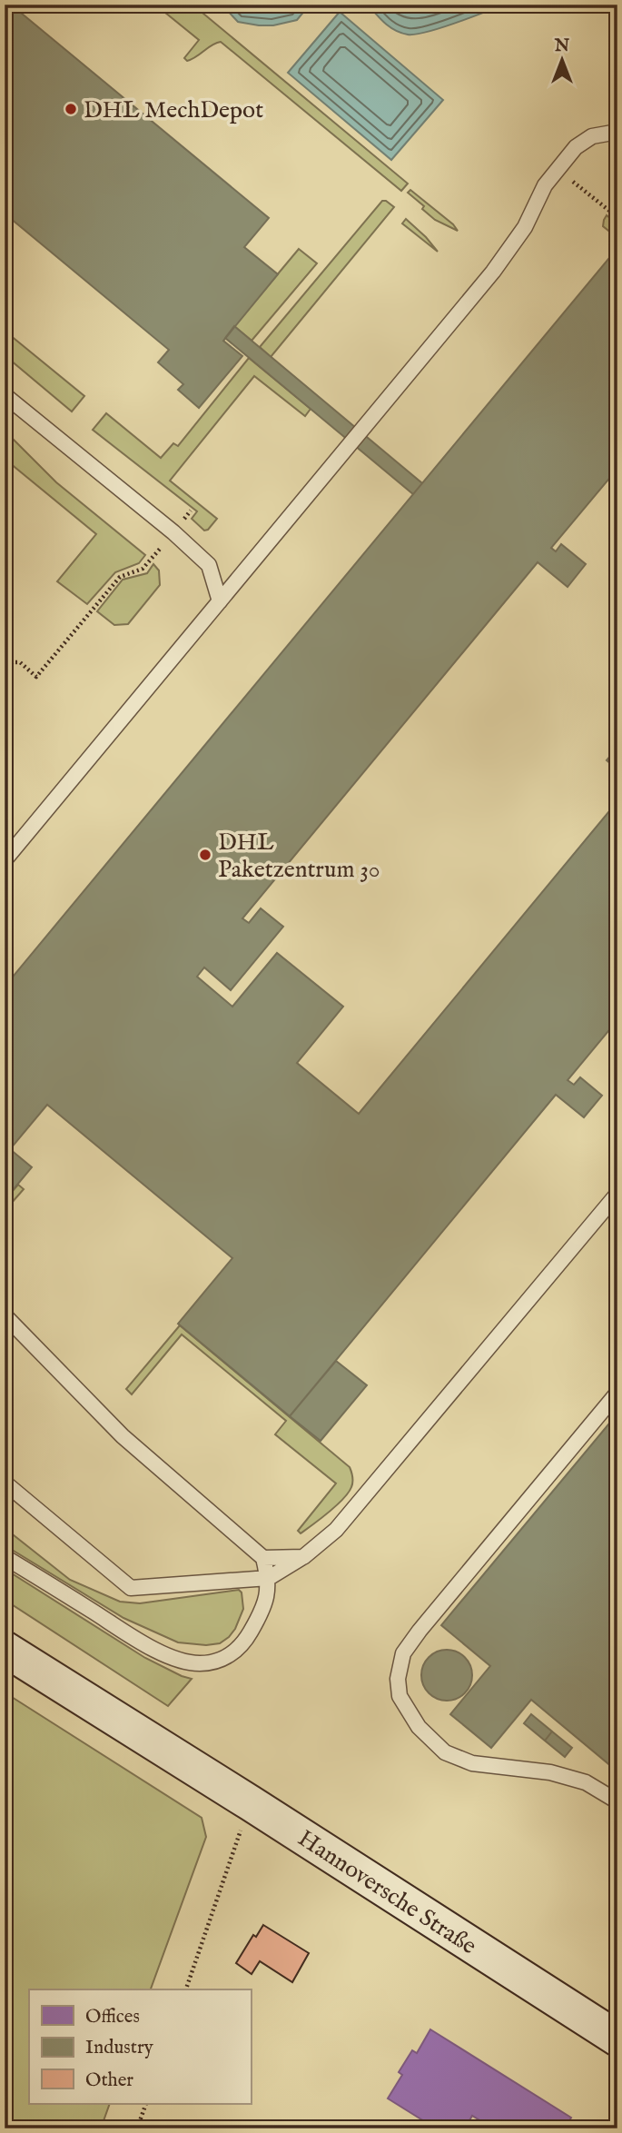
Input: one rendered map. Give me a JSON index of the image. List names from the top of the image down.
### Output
{
  "streets": {
    "street": ["Hannoversche Straße"]
  },
  "places": ["DHL MechDepot", "DHL Paketzentrum 30"],
  "legend": ["Offices", "Industry", "Other"],
  "north": "top"
}
